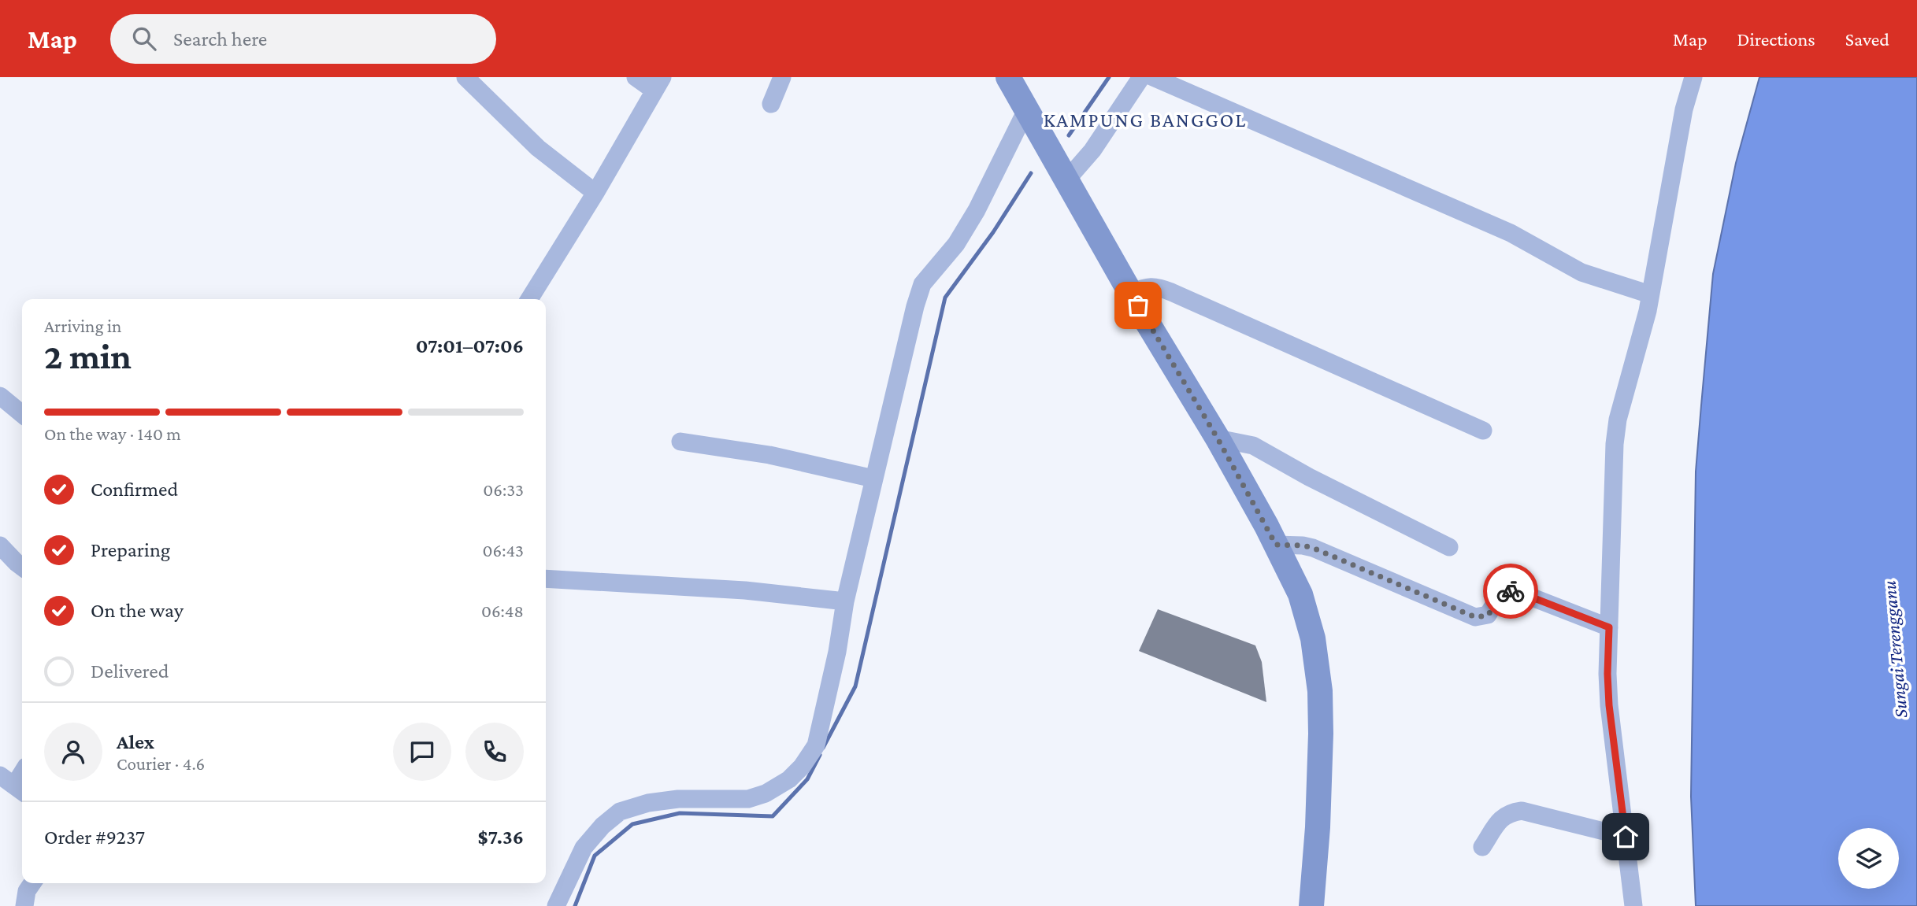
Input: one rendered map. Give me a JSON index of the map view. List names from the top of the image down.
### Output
{
  "districts": ["KAMPUNG BANGGOL"],
  "water": ["Sungai Terengganu"],
  "page": {
    "header": "Map",
    "search": "Search here",
    "nav": ["Map", "Directions", "Saved"],
    "heading": ["2 min", "Arriving in", "07:01–07:06"],
    "panel": [
      "Alex",
      "Courier · 4.6",
      "Order #9237",
      "$7.36"
    ],
    "bar": "On the way · 140 m",
    "list": [
      ["Confirmed", "06:33"],
      ["Preparing", "06:43"],
      ["On the way", "06:48"],
      "Delivered"
    ]
  }
}
